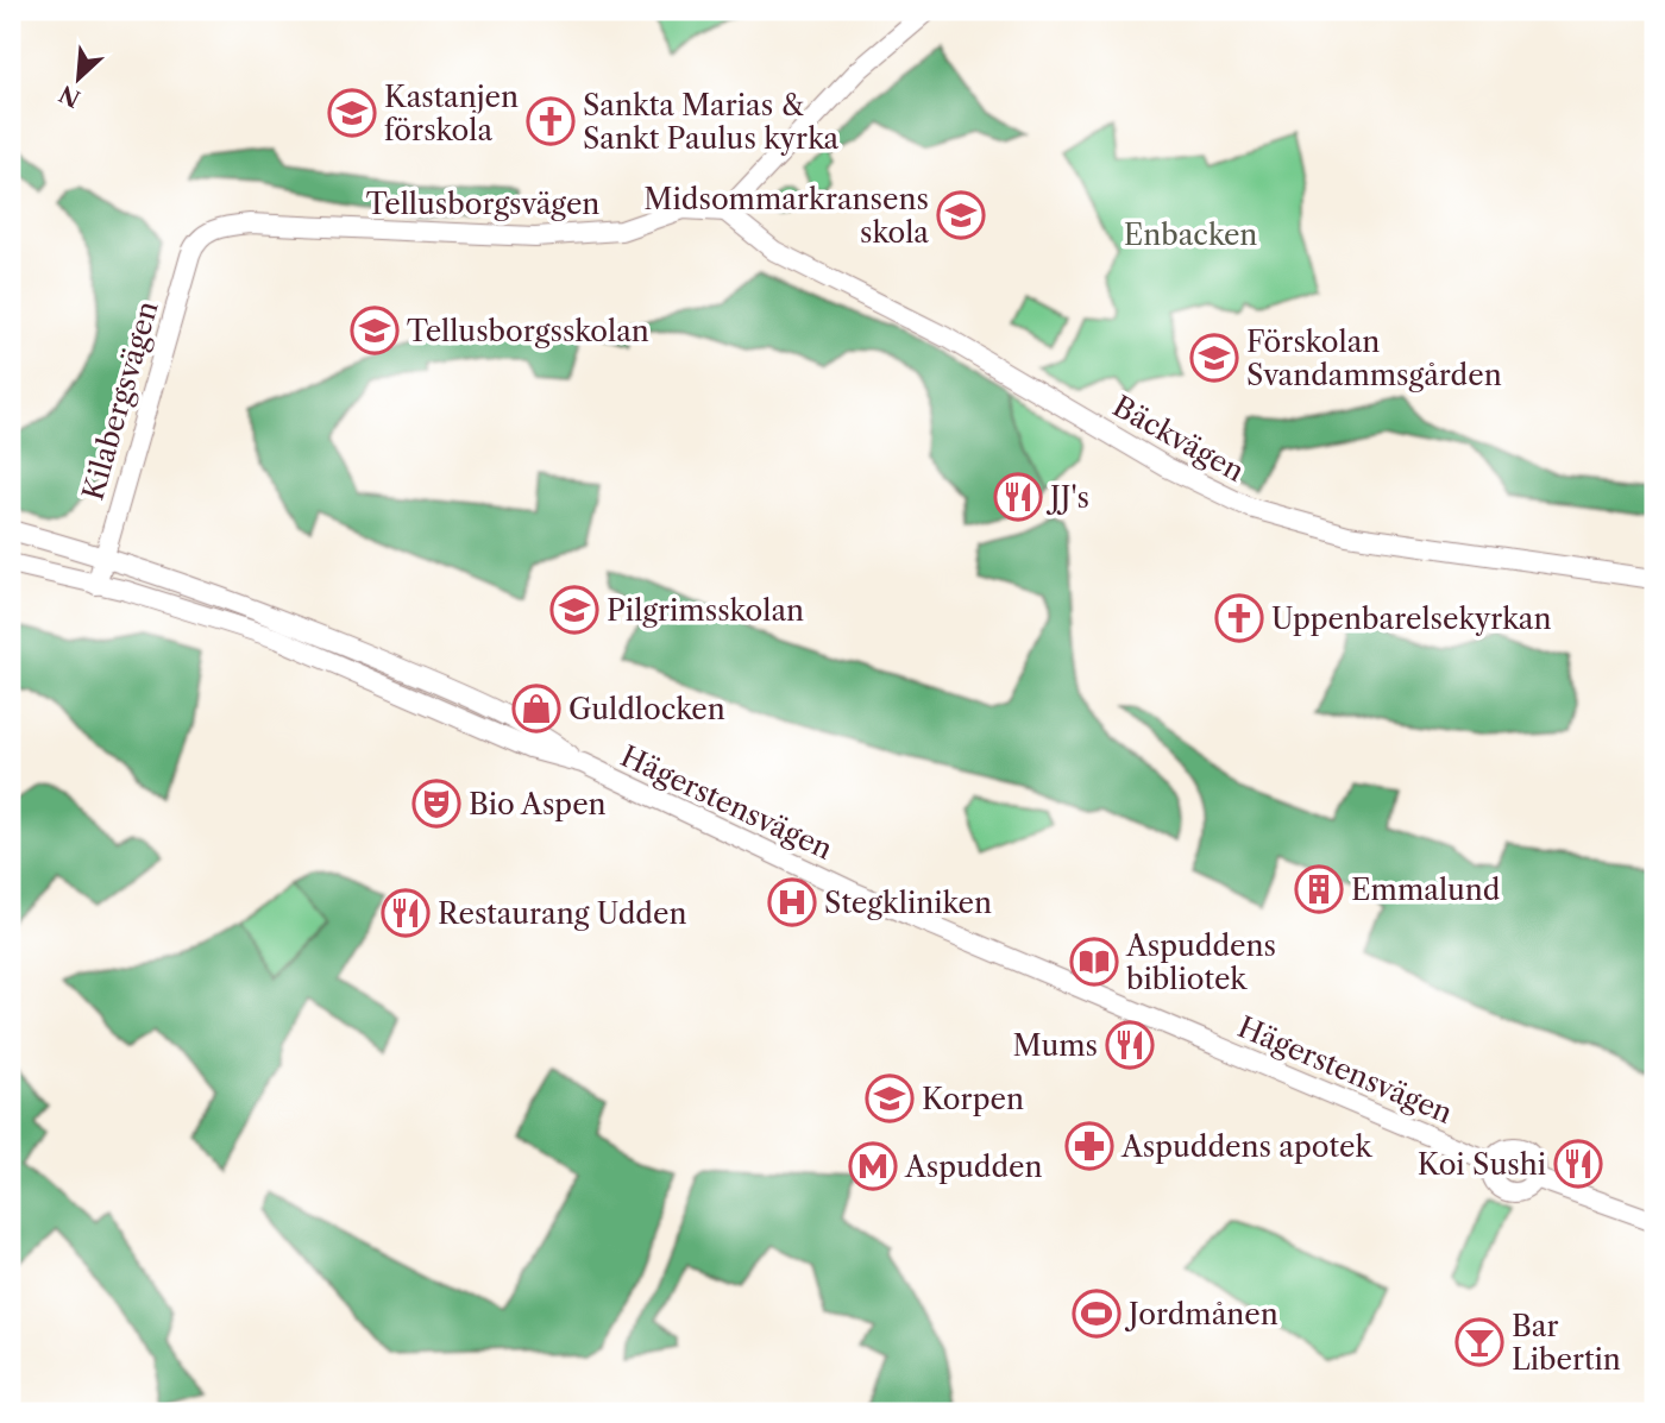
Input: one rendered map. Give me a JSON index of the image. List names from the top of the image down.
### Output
{
  "streets": {
    "street": [
      "Tellusborgsvägen",
      "Kilabergsvägen",
      "Bäckvägen",
      "Hägerstensvägen"
    ]
  },
  "crossings": [
    ["Tellusborgsvägen", "Kilabergsvägen"],
    ["Tellusborgsvägen", "Bäckvägen"],
    ["Kilabergsvägen", "Hägerstensvägen"]
  ],
  "parks": ["Enbacken"],
  "places": {
    "school or university": [
      "Kastanjen förskola",
      "Midsommarkransens skola",
      "Tellusborgsskolan",
      "Förskolan Svandammsgården",
      "Pilgrimsskolan",
      "Korpen"
    ],
    "church": ["Sankta Marias & Sankt Paulus kyrka", "Uppenbarelsekyrkan"],
    "restaurant": [
      "JJ's",
      "Restaurang Udden",
      "Mums",
      "Koi Sushi"
    ],
    "shop": ["Guldlocken"],
    "theatre": ["Bio Aspen"],
    "building": ["Emmalund"],
    "hospital": ["Stegkliniken"],
    "library": ["Aspuddens bibliotek"],
    "pharmacy": ["Aspuddens apotek"],
    "metro station": ["Aspudden"],
    "sports": ["Jordmånen"],
    "bar": ["Bar Libertin"]
  },
  "north": "bottom left"
}
